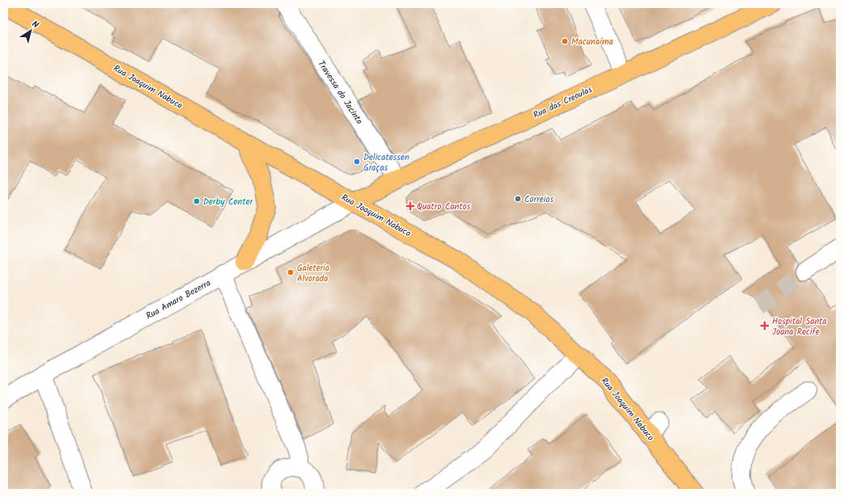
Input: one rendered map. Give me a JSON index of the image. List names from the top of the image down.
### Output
{
  "streets": {
    "main road": ["Rua Joaquim Nabuco", "Rua das Creoulas"],
    "street": ["Travessa do Jacinto", "Rua Amaro Bezerra"]
  },
  "crossings": [
    ["Rua Joaquim Nabuco", "Rua das Creoulas"],
    ["Rua Joaquim Nabuco", "Rua Amaro Bezerra"],
    ["Travessa do Jacinto", "Rua das Creoulas"],
    ["Rua das Creoulas", "Rua Amaro Bezerra"]
  ],
  "places": {
    "other": [
      "Macunaíma",
      "Delicatessen Graças",
      "Correios",
      "Derby Center",
      "Galeteria Alvorada"
    ],
    "health": ["Quatro Cantos", "Hospital Santa Joana Recife"]
  },
  "north": "top right"
}
